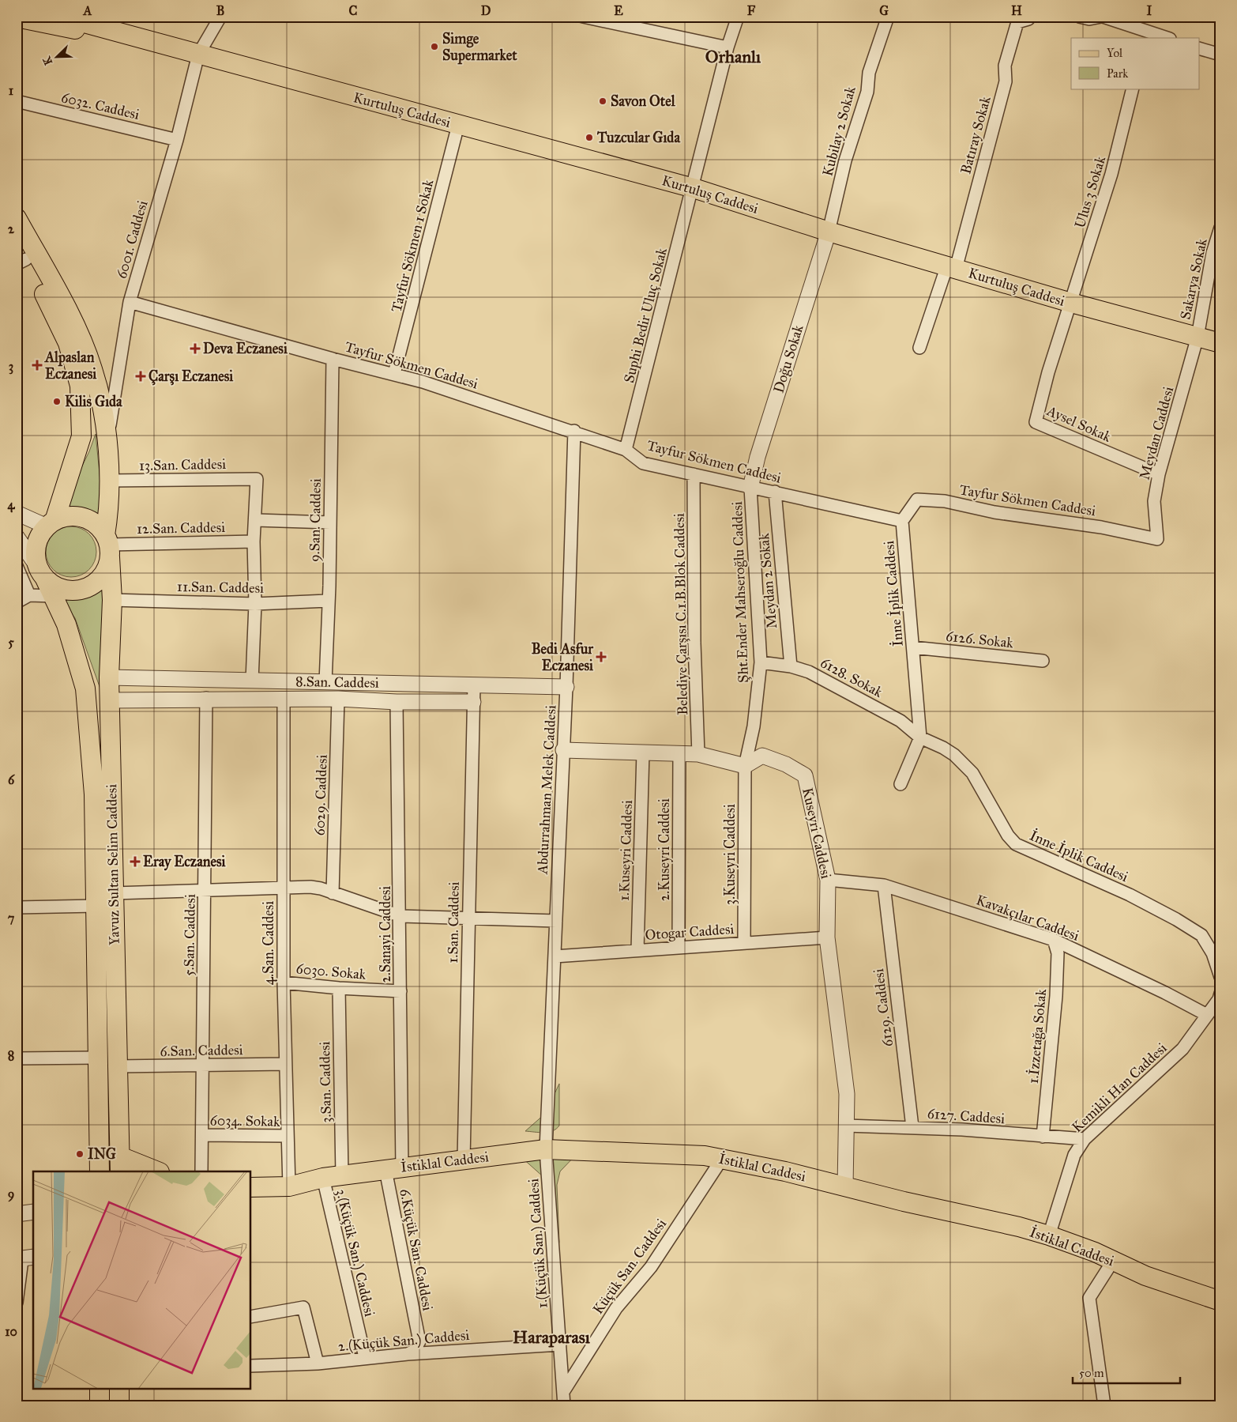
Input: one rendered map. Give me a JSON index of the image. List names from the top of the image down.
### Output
{
  "streets": {
    "main road": ["Kurtuluş Caddesi", "Yavuz Sultan Selim Caddesi", "İstiklal Caddesi"],
    "street": [
      "6032. Caddesi",
      "Kubilay 2 Sokak",
      "Batıray Sokak",
      "Ulus 3 Sokak",
      "6001. Caddesi",
      "Tayfur Sökmen 1 Sokak",
      "Sakarya Sokak",
      "Suphi Bedir Uluç Sokak",
      "Doğu Sokak",
      "Tayfur Sökmen Caddesi",
      "Aysel Sokak",
      "Meydan Caddesi",
      "13.San. Caddesi",
      "9.San. Caddesi",
      "12.San. Caddesi",
      "Meydan 2 Sokak",
      "11.San. Caddesi",
      "Şht.Ender Mahseroğlu Caddesi",
      "İnne İplik Caddesi",
      "Belediye Çarşısı C.1.B.Blok Caddesi",
      "6126. Sokak",
      "6128. Sokak",
      "8.San. Caddesi",
      "Abdurrahman Melek Caddesi",
      "6029. Caddesi",
      "Kuseyri Caddesi",
      "2.Kuseyri Caddesi",
      "1.Kuseyri Caddesi",
      "3.Kuseyri Caddesi",
      "Kavakçılar Caddesi",
      "1.San. Caddesi",
      "Otogar Caddesi",
      "2.Sanayi Caddesi",
      "5.San. Caddesi",
      "4.San. Caddesi",
      "6030. Sokak",
      "6129. Caddesi",
      "1.İzzetağa Sokak",
      "6.San. Caddesi",
      "3.San. Caddesi",
      "Kemikli Han Caddesi",
      "6127. Caddesi",
      "6034. Sokak",
      "1.(Küçük San.) Caddesi",
      "6.Küçük San. Caddesi",
      "3.(Küçük San.) Caddesi",
      "Küçük San. Caddesi",
      "2.(Küçük San.) Caddesi"
    ]
  },
  "crossings": [
    ["6032. Caddesi", "6001. Caddesi"],
    ["Kurtuluş Caddesi", "Kubilay 2 Sokak"],
    ["Kurtuluş Caddesi", "Batıray Sokak"],
    ["Kurtuluş Caddesi", "Ulus 3 Sokak"],
    ["Kurtuluş Caddesi", "6001. Caddesi"],
    ["Kurtuluş Caddesi", "Tayfur Sökmen 1 Sokak"],
    ["Kurtuluş Caddesi", "Sakarya Sokak"],
    ["Kurtuluş Caddesi", "Suphi Bedir Uluç Sokak"],
    ["Kurtuluş Caddesi", "Doğu Sokak"],
    ["Kurtuluş Caddesi", "Aysel Sokak"],
    ["Kurtuluş Caddesi", "Meydan Caddesi"],
    ["Kubilay 2 Sokak", "Doğu Sokak"],
    ["Ulus 3 Sokak", "Aysel Sokak"],
    ["6001. Caddesi", "Tayfur Sökmen Caddesi"],
    ["6001. Caddesi", "Yavuz Sultan Selim Caddesi"],
    ["Tayfur Sökmen 1 Sokak", "Tayfur Sökmen Caddesi"],
    ["Sakarya Sokak", "Meydan Caddesi"],
    ["Suphi Bedir Uluç Sokak", "Tayfur Sökmen Caddesi"],
    ["Doğu Sokak", "Tayfur Sökmen Caddesi"],
    ["Doğu Sokak", "Şht.Ender Mahseroğlu Caddesi"],
    ["Tayfur Sökmen Caddesi", "Meydan Caddesi"],
    ["Tayfur Sökmen Caddesi", "9.San. Caddesi"],
    ["Tayfur Sökmen Caddesi", "Meydan 2 Sokak"],
    ["Tayfur Sökmen Caddesi", "Şht.Ender Mahseroğlu Caddesi"],
    ["Tayfur Sökmen Caddesi", "İnne İplik Caddesi"],
    ["Tayfur Sökmen Caddesi", "Belediye Çarşısı C.1.B.Blok Caddesi"],
    ["Tayfur Sökmen Caddesi", "Abdurrahman Melek Caddesi"],
    ["Aysel Sokak", "Meydan Caddesi"],
    ["13.San. Caddesi", "Yavuz Sultan Selim Caddesi"],
    ["9.San. Caddesi", "11.San. Caddesi"],
    ["9.San. Caddesi", "8.San. Caddesi"],
    ["12.San. Caddesi", "Yavuz Sultan Selim Caddesi"],
    ["Meydan 2 Sokak", "6128. Sokak"],
    ["11.San. Caddesi", "Yavuz Sultan Selim Caddesi"],
    ["Şht.Ender Mahseroğlu Caddesi", "6128. Sokak"],
    ["Şht.Ender Mahseroğlu Caddesi", "Kuseyri Caddesi"],
    ["Şht.Ender Mahseroğlu Caddesi", "3.Kuseyri Caddesi"],
    ["İnne İplik Caddesi", "6126. Sokak"],
    ["İnne İplik Caddesi", "6128. Sokak"],
    ["8.San. Caddesi", "Abdurrahman Melek Caddesi"],
    ["8.San. Caddesi", "6029. Caddesi"],
    ["8.San. Caddesi", "Yavuz Sultan Selim Caddesi"],
    ["8.San. Caddesi", "1.San. Caddesi"],
    ["8.San. Caddesi", "2.Sanayi Caddesi"],
    ["8.San. Caddesi", "5.San. Caddesi"],
    ["8.San. Caddesi", "4.San. Caddesi"],
    ["Abdurrahman Melek Caddesi", "Otogar Caddesi"],
    ["Abdurrahman Melek Caddesi", "İstiklal Caddesi"],
    ["Abdurrahman Melek Caddesi", "1.(Küçük San.) Caddesi"],
    ["Kuseyri Caddesi", "3.Kuseyri Caddesi"],
    ["Kuseyri Caddesi", "Kavakçılar Caddesi"],
    ["Kuseyri Caddesi", "Otogar Caddesi"],
    ["Kuseyri Caddesi", "6127. Caddesi"],
    ["Kuseyri Caddesi", "İstiklal Caddesi"],
    ["2.Kuseyri Caddesi", "Otogar Caddesi"],
    ["1.Kuseyri Caddesi", "Otogar Caddesi"],
    ["3.Kuseyri Caddesi", "Otogar Caddesi"],
    ["Yavuz Sultan Selim Caddesi", "6.San. Caddesi"],
    ["Kavakçılar Caddesi", "6129. Caddesi"],
    ["Kavakçılar Caddesi", "1.İzzetağa Sokak"],
    ["Kavakçılar Caddesi", "Kemikli Han Caddesi"],
    ["1.San. Caddesi", "İstiklal Caddesi"],
    ["2.Sanayi Caddesi", "6030. Sokak"],
    ["2.Sanayi Caddesi", "İstiklal Caddesi"],
    ["2.Sanayi Caddesi", "6.Küçük San. Caddesi"],
    ["5.San. Caddesi", "6.San. Caddesi"],
    ["5.San. Caddesi", "6034. Sokak"],
    ["4.San. Caddesi", "6030. Sokak"],
    ["4.San. Caddesi", "6.San. Caddesi"],
    ["4.San. Caddesi", "6034. Sokak"],
    ["4.San. Caddesi", "İstiklal Caddesi"],
    ["6030. Sokak", "3.San. Caddesi"],
    ["6129. Caddesi", "6127. Caddesi"],
    ["1.İzzetağa Sokak", "6127. Caddesi"],
    ["3.San. Caddesi", "İstiklal Caddesi"],
    ["Kemikli Han Caddesi", "6127. Caddesi"],
    ["Kemikli Han Caddesi", "İstiklal Caddesi"],
    ["İstiklal Caddesi", "1.(Küçük San.) Caddesi"],
    ["İstiklal Caddesi", "6.Küçük San. Caddesi"],
    ["İstiklal Caddesi", "3.(Küçük San.) Caddesi"],
    ["İstiklal Caddesi", "Küçük San. Caddesi"],
    ["1.(Küçük San.) Caddesi", "Küçük San. Caddesi"],
    ["1.(Küçük San.) Caddesi", "2.(Küçük San.) Caddesi"],
    ["6.Küçük San. Caddesi", "2.(Küçük San.) Caddesi"],
    ["3.(Küçük San.) Caddesi", "2.(Küçük San.) Caddesi"]
  ],
  "districts": ["Orhanlı", "Haraparası"],
  "places": {
    "other": [
      "Simge Supermarket",
      "Savon Otel",
      "Tuzcular Gıda",
      "Kilis Gıda",
      "ING"
    ],
    "health": [
      "Deva Eczanesi",
      "Alpaslan Eczanesi",
      "Çarşı Eczanesi",
      "Bedi Asfur Eczanesi",
      "Eray Eczanesi"
    ]
  },
  "legend": ["Yol", "Park"],
  "scale_bar": "50 m",
  "north": "bottom left",
  "grid": {
    "columns": [
      "A",
      "B",
      "C",
      "D",
      "E",
      "F",
      "G",
      "H",
      "I"
    ],
    "rows": [
      "1",
      "2",
      "3",
      "4",
      "5",
      "6",
      "7",
      "8",
      "9",
      "10"
    ]
  }
}
